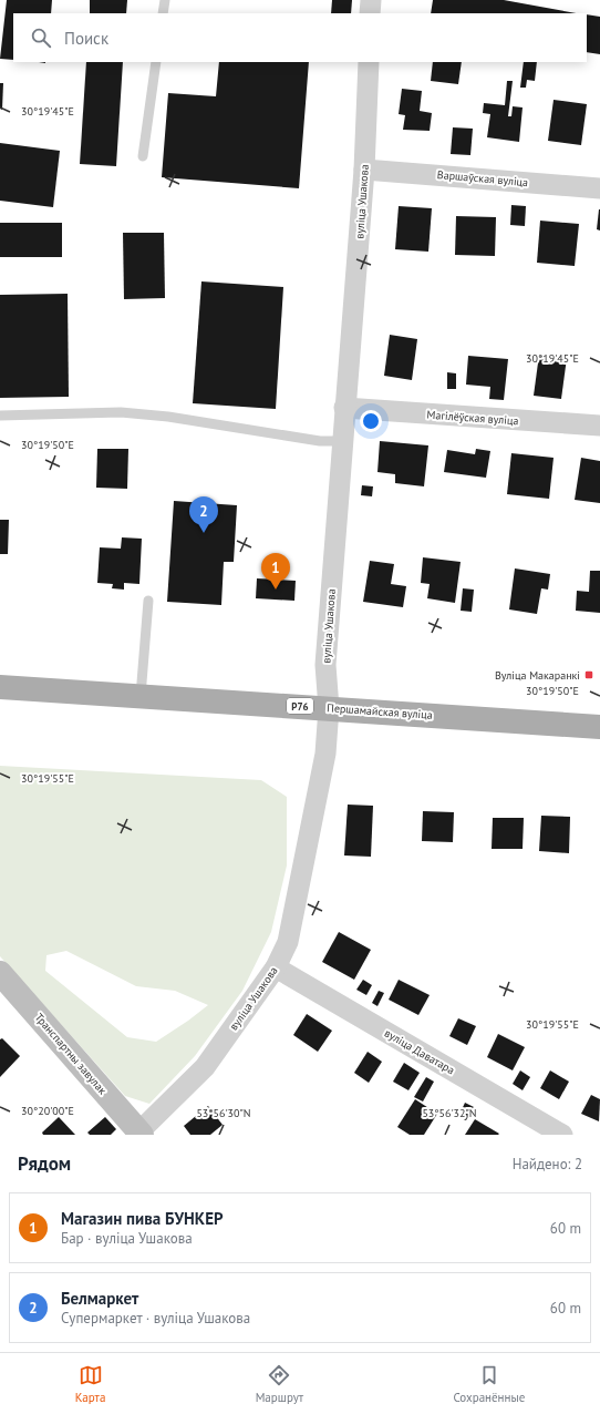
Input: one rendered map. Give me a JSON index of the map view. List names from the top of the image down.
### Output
{
  "streets": {
    "main road": ["Р76", "Першамайская вуліца", "Транспартны завулак"],
    "street": [
      "Варшаўская вуліца",
      "вуліца Ушакова",
      "Магілёўская вуліца",
      "вуліца Даватара"
    ]
  },
  "crossings": [
    ["Варшаўская вуліца", "вуліца Ушакова"],
    ["вуліца Ушакова", "Магілёўская вуліца"],
    ["вуліца Ушакова", "Першамайская вуліца"],
    ["вуліца Ушакова", "вуліца Даватара"],
    ["вуліца Ушакова", "Транспартны завулак"]
  ],
  "places": {
    "transit": ["Вуліца Макаранкі"]
  },
  "page": {
    "search": "Поиск",
    "pins": ["2", "1"],
    "heading": ["Рядом", "Найдено: 2"],
    "list": [
      {
        "mark": "1",
        "name": "Магазин пива БУНКЕР",
        "note": "Бар · вуліца Ушакова",
        "value": "60 m"
      },
      {
        "mark": "2",
        "name": "Белмаркет",
        "note": "Супермаркет · вуліца Ушакова",
        "value": "60 m"
      }
    ],
    "nav": ["Карта", "Маршрут", "Сохранённые"]
  },
  "coordinates": [
    "30°19'45\"E",
    "30°19'50\"E",
    "30°19'55\"E",
    "30°20'00\"E",
    "53°56'30\"N",
    "53°56'32\"N"
  ]
}
